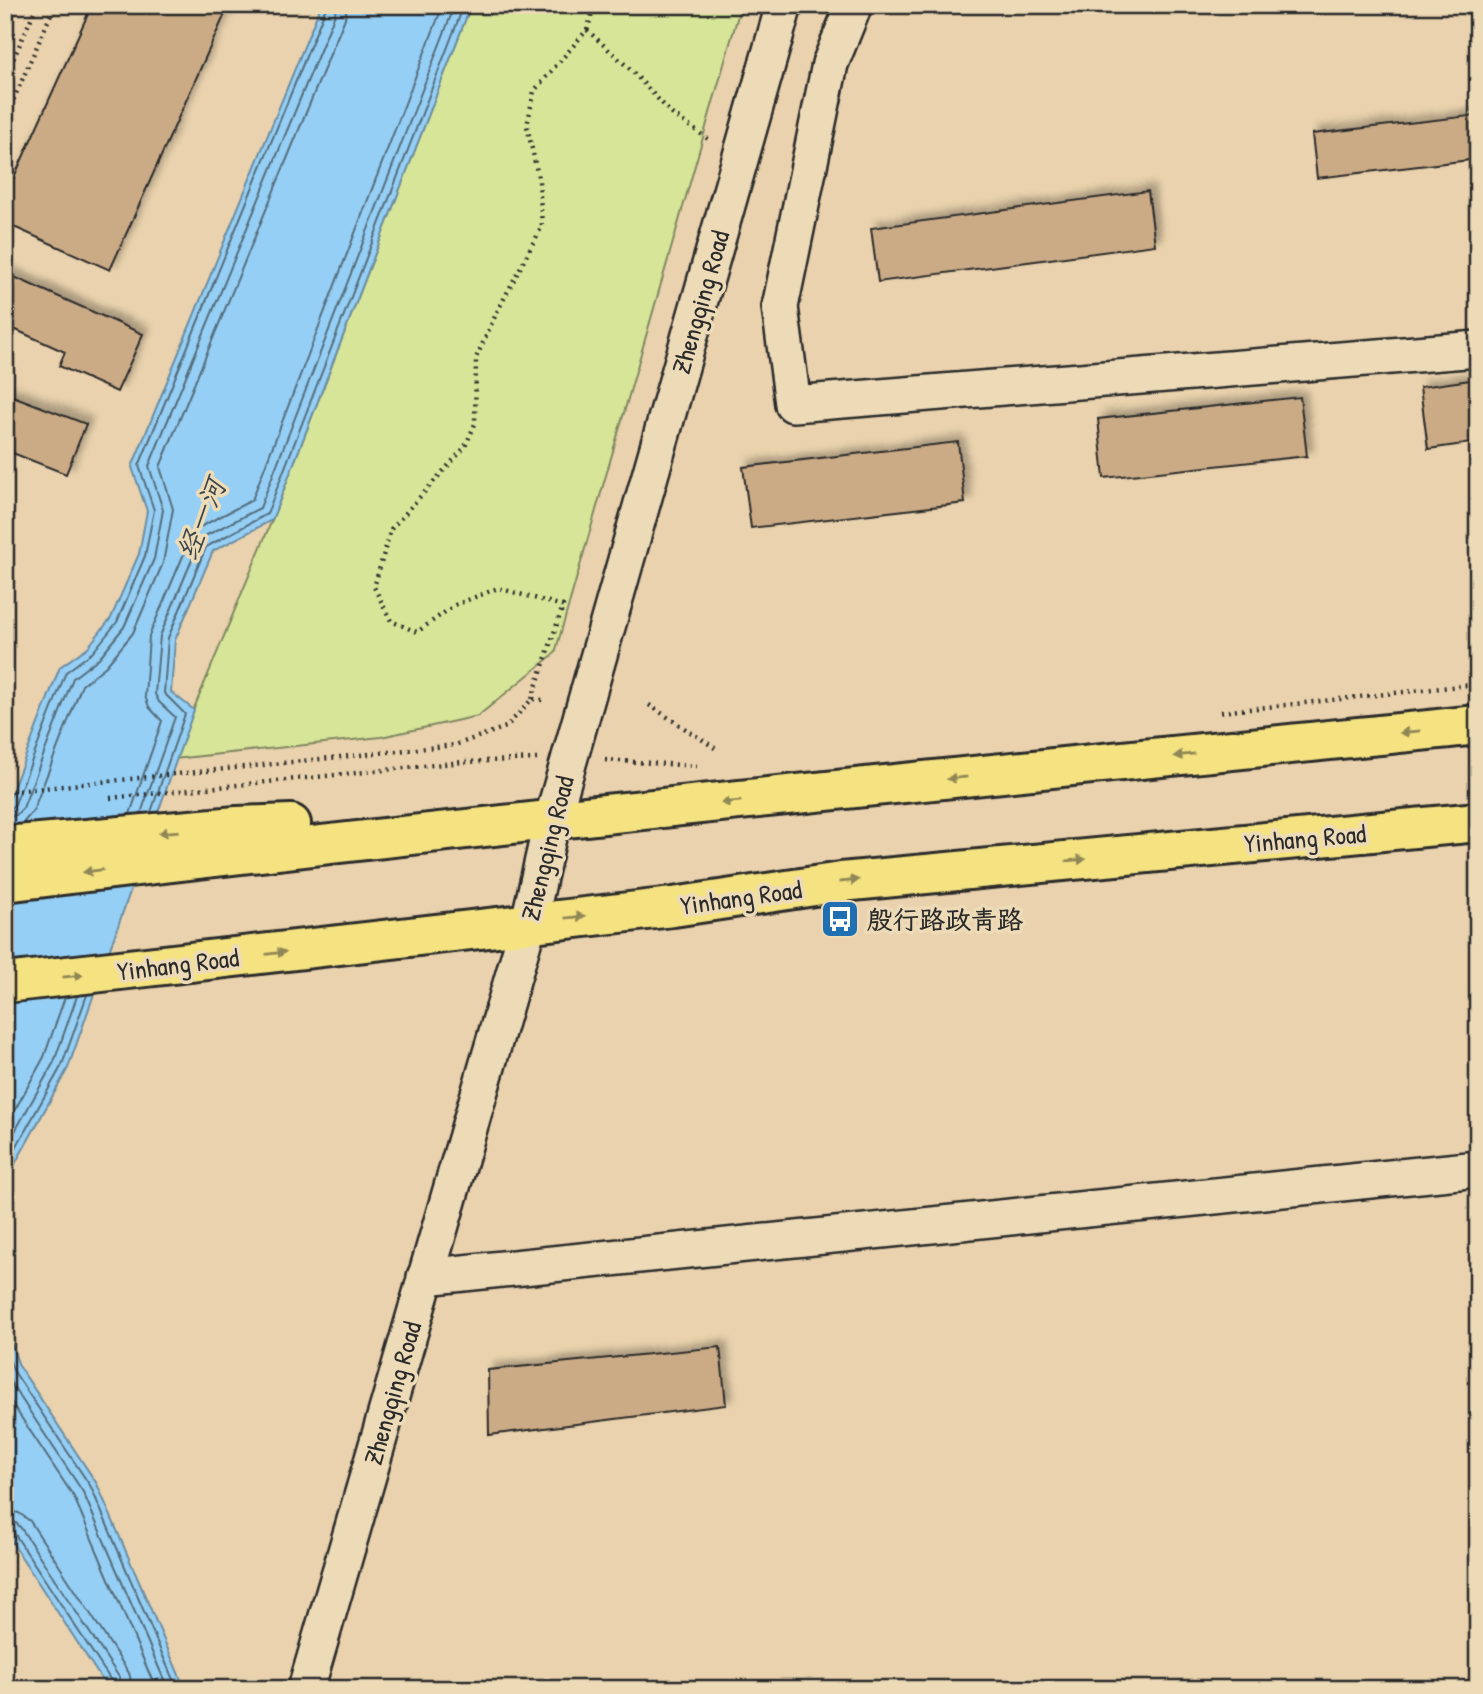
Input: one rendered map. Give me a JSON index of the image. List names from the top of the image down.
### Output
{
  "streets": {
    "main road": ["Yinhang Road"],
    "street": ["Zhengqing Road"]
  },
  "crossings": [
    ["Zhengqing Road", "Yinhang Road"]
  ],
  "water": ["经一河"],
  "places": {
    "bus stop": ["殷行路政青路"]
  }
}
